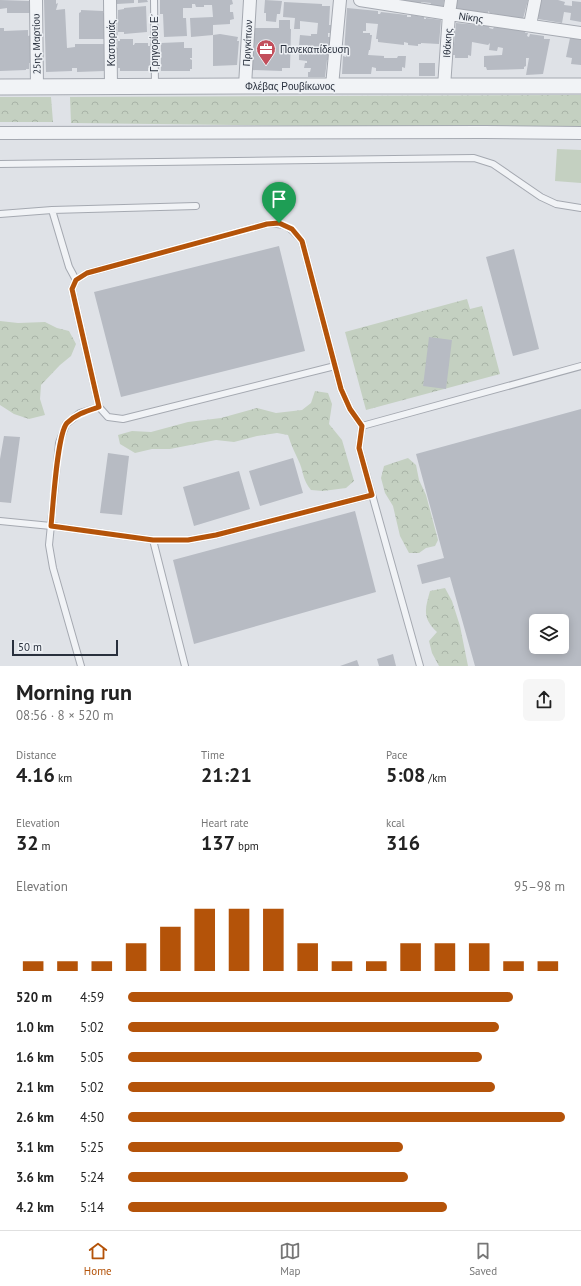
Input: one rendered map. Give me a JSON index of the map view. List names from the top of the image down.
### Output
{
  "streets": {
    "street": [
      "Νίκης",
      "Καστοριάς",
      "Πριγκίπων",
      "Ιθάκης",
      "25ης Μαρτίου",
      "Φλέβας Ρουβίκωνος"
    ],
    "lane": ["Γρηγορίου Ε'"]
  },
  "crossings": [
    ["Νίκης", "Ιθάκης"],
    ["Καστοριάς", "Φλέβας Ρουβίκωνος"],
    ["Γρηγορίου Ε'", "Φλέβας Ρουβίκωνος"],
    ["Πριγκίπων", "Φλέβας Ρουβίκωνος"],
    ["Ιθάκης", "Φλέβας Ρουβίκωνος"],
    ["25ης Μαρτίου", "Φλέβας Ρουβίκωνος"]
  ],
  "places": {
    "office": ["Πανεκαπίδευση"]
  },
  "scale_bar": "50 m",
  "page": {
    "scale": "50 m",
    "heading": ["Morning run", "08:56 · 8 × 520 m"],
    "stats": [
      ["Distance", "4.16 km"],
      ["Time", "21:21"],
      ["Pace", "5:08 /km"],
      ["Elevation", "32 m"],
      ["Heart rate", "137 bpm"],
      ["kcal", "316"]
    ],
    "chart": ["Elevation", "95–98 m"],
    "list": [
      {
        "name": "520 m",
        "note": "4:59"
      },
      {
        "name": "1.0 km",
        "note": "5:02"
      },
      {
        "name": "1.6 km",
        "note": "5:05"
      },
      {
        "name": "2.1 km",
        "note": "5:02"
      },
      {
        "name": "2.6 km",
        "note": "4:50"
      },
      {
        "name": "3.1 km",
        "note": "5:25"
      },
      {
        "name": "3.6 km",
        "note": "5:24"
      },
      {
        "name": "4.2 km",
        "note": "5:14"
      }
    ],
    "tabs": ["Home", "Map", "Saved"]
  }
}
